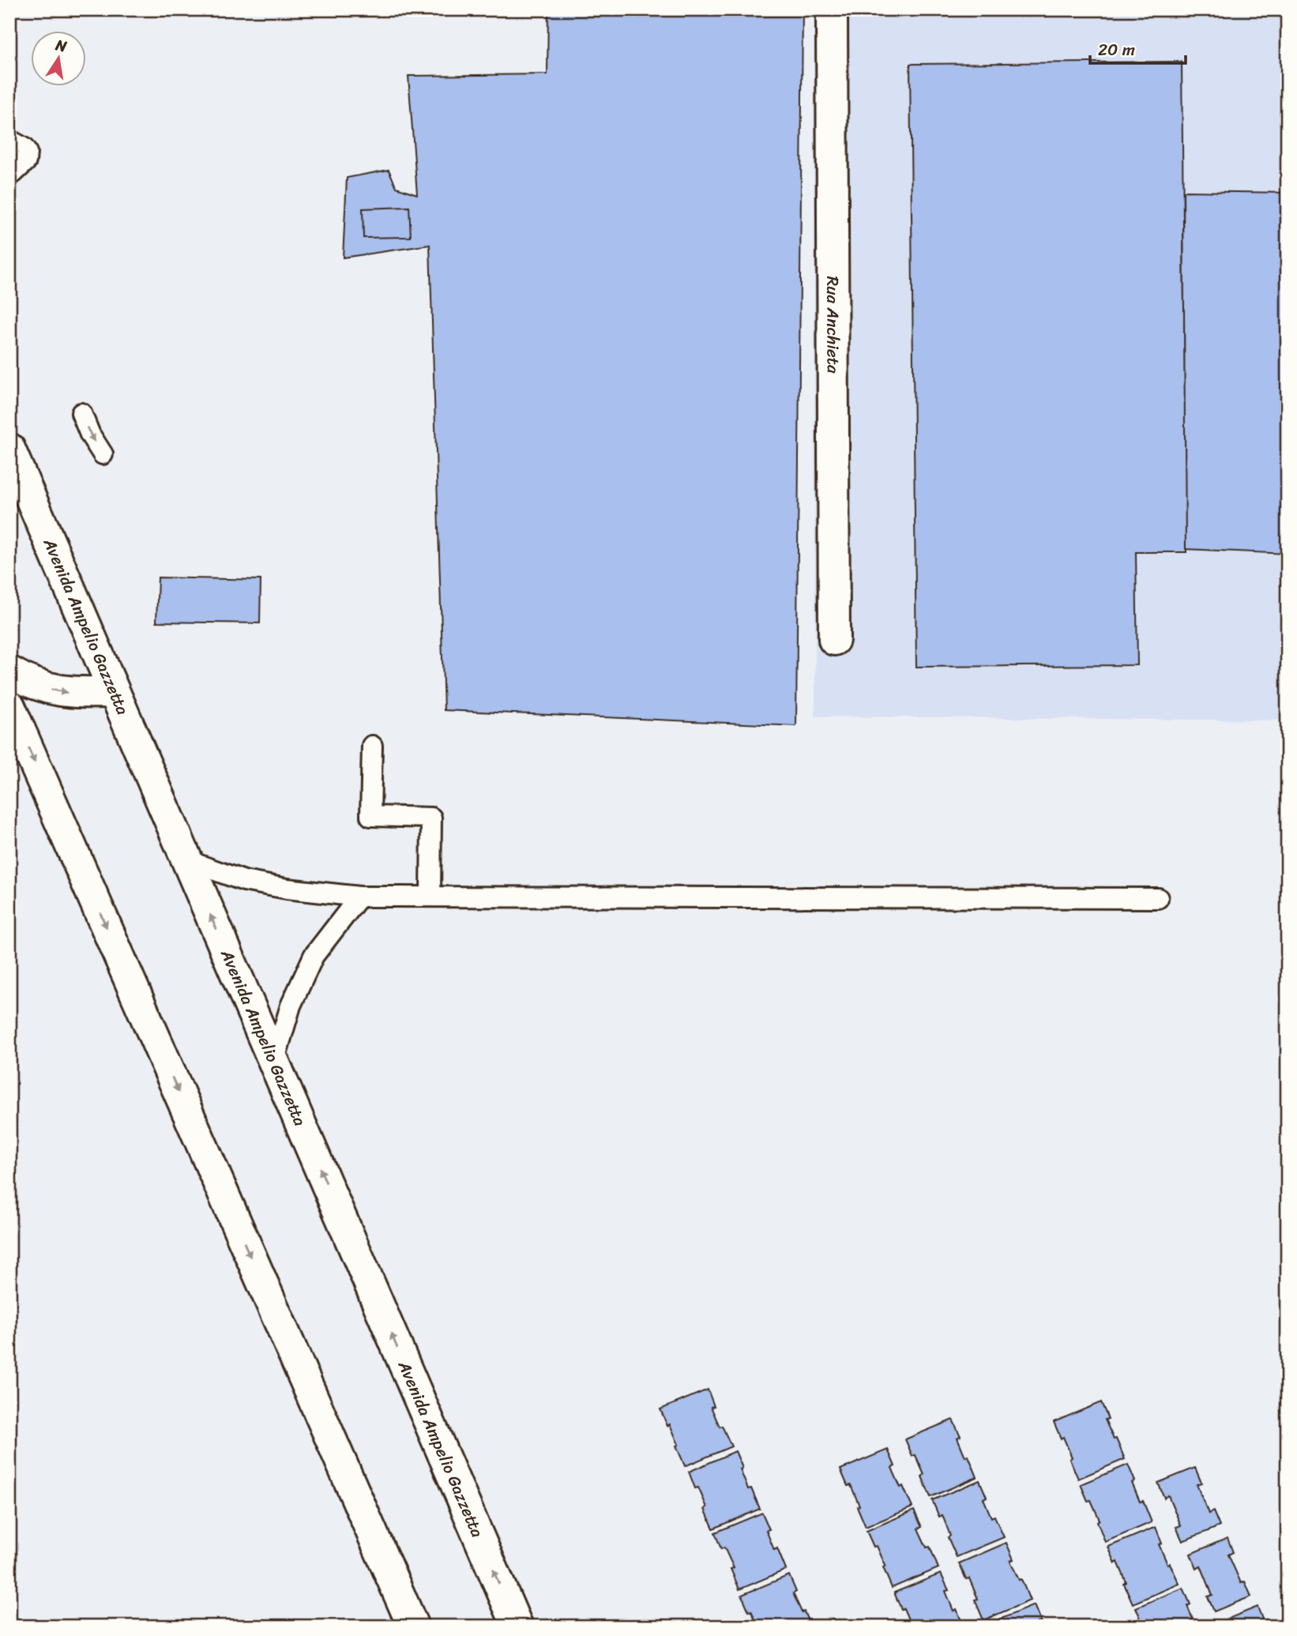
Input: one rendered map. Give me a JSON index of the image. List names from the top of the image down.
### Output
{
  "streets": {
    "main road": ["Rua Anchieta", "Avenida Ampelio Gazzetta"]
  },
  "scale_bar": "20 m",
  "north": "top"
}
